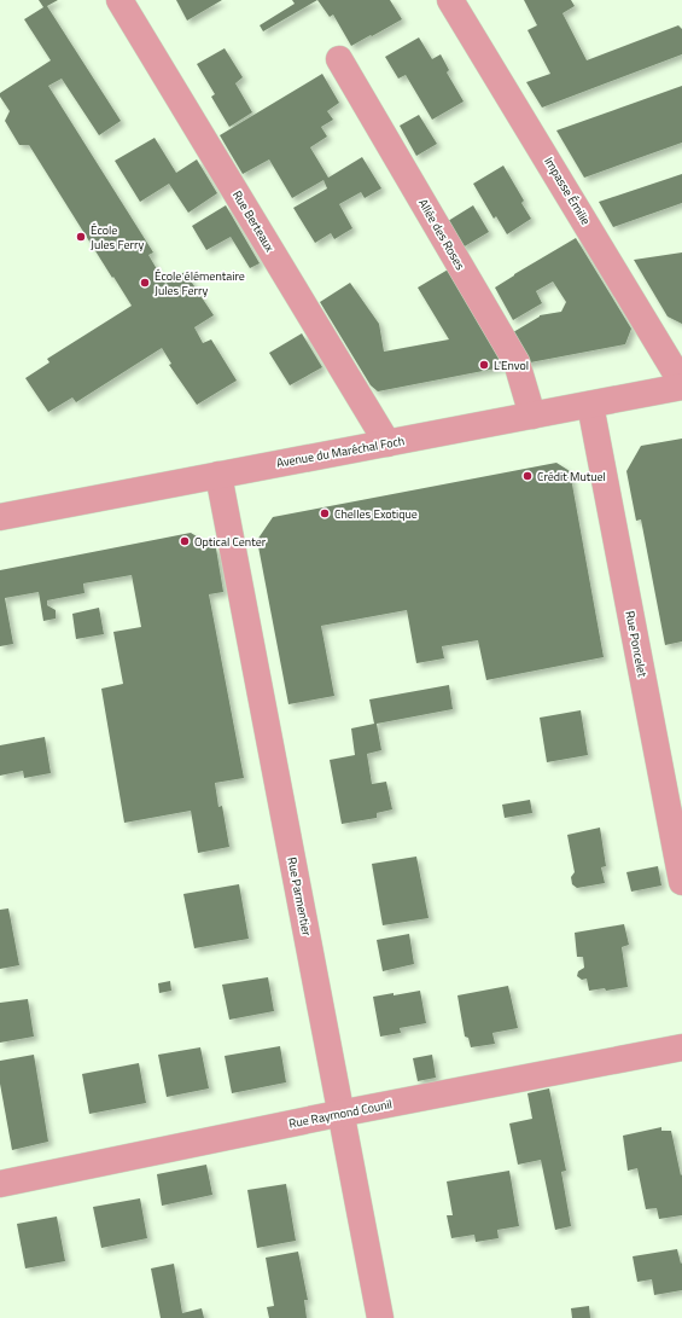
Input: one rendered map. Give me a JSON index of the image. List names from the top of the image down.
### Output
{
  "streets": {
    "street": [
      "Impasse Émilie",
      "Rue Berteaux",
      "Allée des Roses",
      "Avenue du Maréchal Foch",
      "Rue Poncelet",
      "Rue Parmentier",
      "Rue Raymond Counil"
    ]
  },
  "crossings": [
    ["Rue Berteaux", "Avenue du Maréchal Foch"],
    ["Allée des Roses", "Avenue du Maréchal Foch"],
    ["Avenue du Maréchal Foch", "Rue Poncelet"],
    ["Avenue du Maréchal Foch", "Rue Parmentier"],
    ["Rue Parmentier", "Rue Raymond Counil"]
  ],
  "places": [
    "École Jules Ferry",
    "École élémentaire Jules Ferry",
    "L'Envol",
    "Crédit Mutuel",
    "Chelles Exotique",
    "Optical Center"
  ]
}
